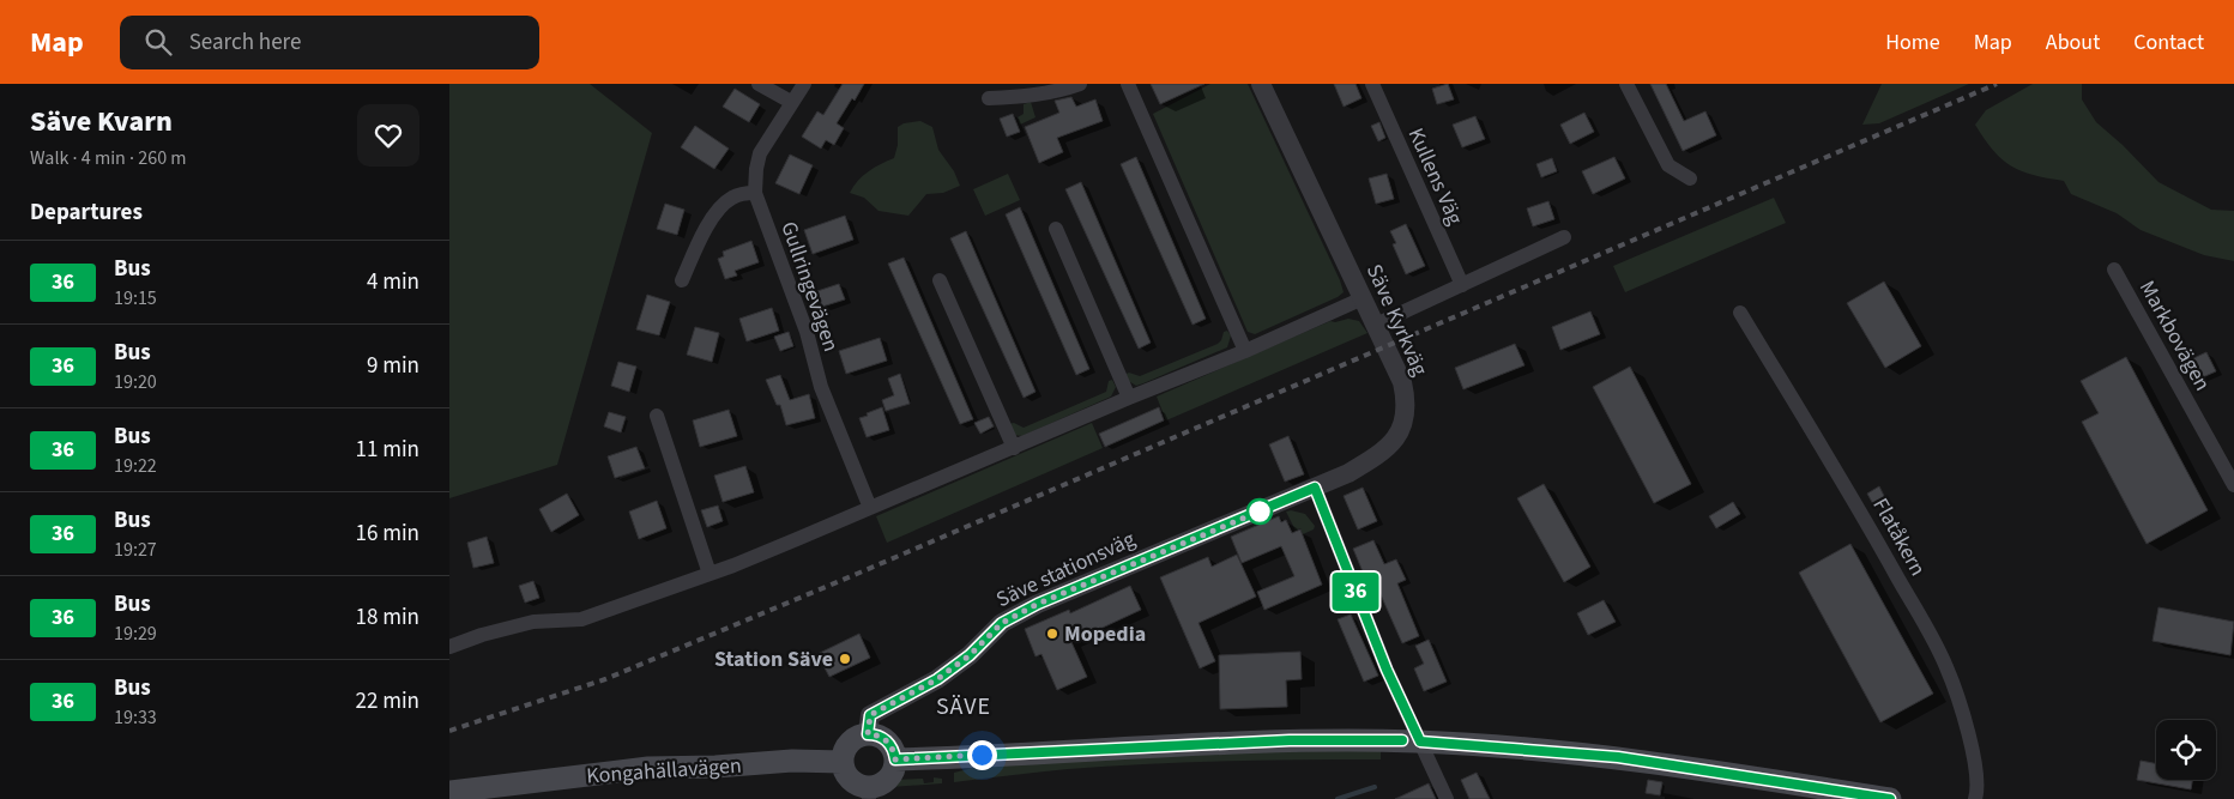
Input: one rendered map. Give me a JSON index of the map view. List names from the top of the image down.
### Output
{
  "streets": {
    "main road": ["Kongahällavägen"],
    "street": [
      "Kullens Väg",
      "Gullringevägen",
      "Säve Kyrkväg",
      "Markbovägen",
      "Flatåkern",
      "Säve stationsväg"
    ]
  },
  "crossings": [
    ["Säve Kyrkväg", "Säve stationsväg"],
    ["Säve stationsväg", "Kongahällavägen"]
  ],
  "districts": ["SÄVE"],
  "places": ["Mopedia", "Station Säve"],
  "lines": ["bus line 36"],
  "page": {
    "header": "Map",
    "search": "Search here",
    "nav": [
      "Home",
      "Map",
      "About",
      "Contact"
    ],
    "heading": [
      ["Säve Kvarn", "Walk · 4 min · 260 m"],
      "Departures"
    ],
    "on_map": "36",
    "list": [
      {
        "mark": "36",
        "name": "Bus",
        "note": "19:15",
        "value": "4 min"
      },
      {
        "mark": "36",
        "name": "Bus",
        "note": "19:20",
        "value": "9 min"
      },
      {
        "mark": "36",
        "name": "Bus",
        "note": "19:22",
        "value": "11 min"
      },
      {
        "mark": "36",
        "name": "Bus",
        "note": "19:27",
        "value": "16 min"
      },
      {
        "mark": "36",
        "name": "Bus",
        "note": "19:29",
        "value": "18 min"
      },
      {
        "mark": "36",
        "name": "Bus",
        "note": "19:33",
        "value": "22 min"
      }
    ]
  }
}
